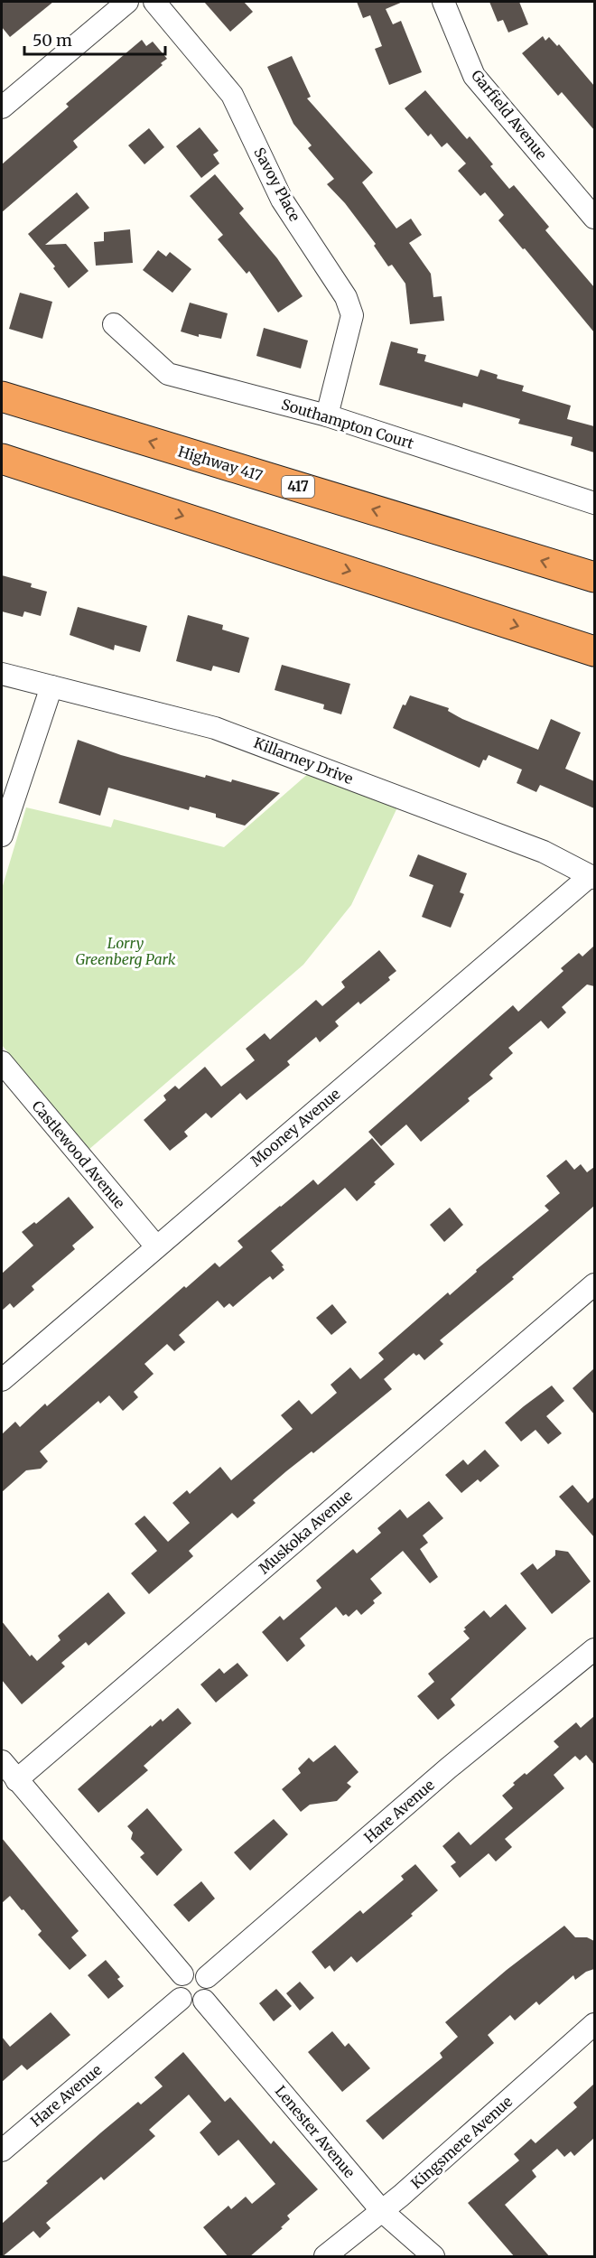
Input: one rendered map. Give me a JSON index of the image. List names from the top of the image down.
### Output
{
  "streets": {
    "highway": ["Highway 417", "417"],
    "street": [
      "Garfield Avenue",
      "Savoy Place",
      "Southampton Court",
      "Killarney Drive",
      "Mooney Avenue",
      "Castlewood Avenue",
      "Muskoka Avenue",
      "Hare Avenue",
      "Lenester Avenue",
      "Kingsmere Avenue"
    ]
  },
  "crossings": [
    ["Savoy Place", "Southampton Court"],
    ["Killarney Drive", "Mooney Avenue"],
    ["Mooney Avenue", "Castlewood Avenue"],
    ["Hare Avenue", "Lenester Avenue"],
    ["Lenester Avenue", "Kingsmere Avenue"]
  ],
  "parks": ["Lorry Greenberg Park"],
  "scale_bar": "50 m"
}
